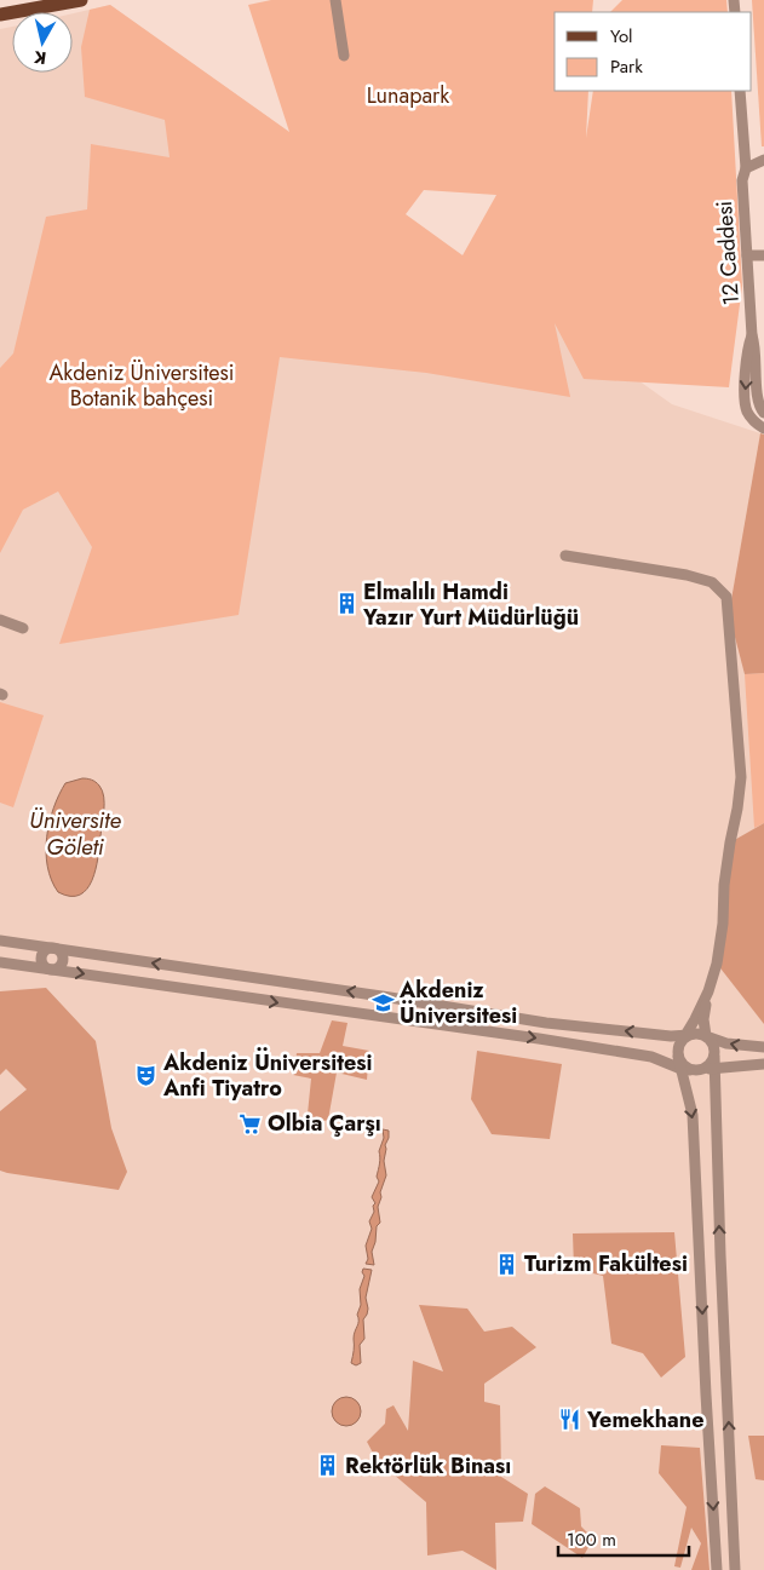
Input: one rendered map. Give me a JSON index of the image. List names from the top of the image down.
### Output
{
  "streets": {
    "street": ["12 Caddesi"]
  },
  "water": ["Üniversite Göleti"],
  "parks": ["Lunapark", "Akdeniz Üniversitesi Botanik bahçesi"],
  "places": {
    "building": ["Elmalılı Hamdi Yazır Yurt Müdürlüğü", "Turizm Fakültesi", "Rektörlük Binası"],
    "school or university": ["Akdeniz Üniversitesi"],
    "theatre": ["Akdeniz Üniversitesi Anfi Tiyatro"],
    "supermarket": ["Olbia Çarşı"],
    "restaurant": ["Yemekhane"]
  },
  "legend": ["Yol", "Park"],
  "scale_bar": "100 m",
  "north": "bottom"
}
